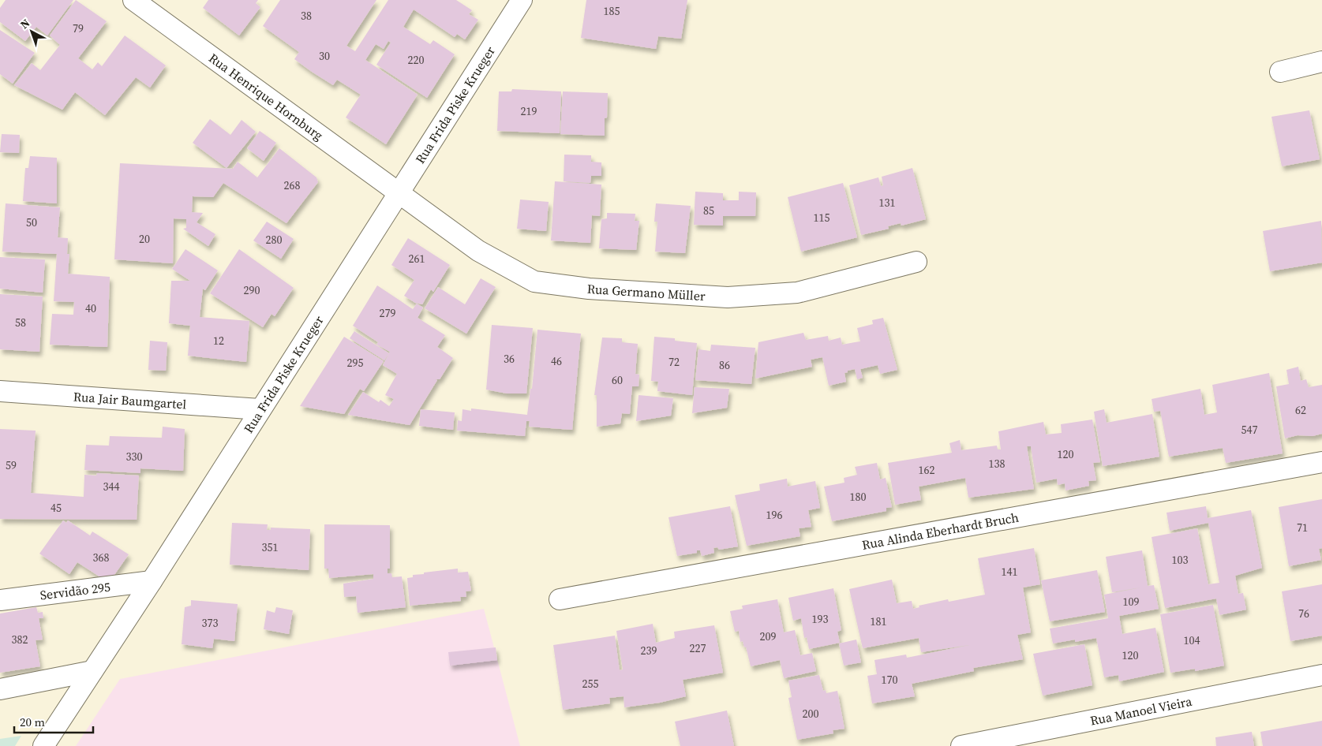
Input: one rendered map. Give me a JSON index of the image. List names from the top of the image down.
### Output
{
  "streets": {
    "street": [
      "Rua Henrique Hornburg",
      "Rua Frida Piske Krueger",
      "Rua Germano Müller",
      "Rua Jair Baumgartel",
      "Rua Alinda Eberhardt Bruch",
      "Servidão 295",
      "Rua Manoel Vieira"
    ]
  },
  "crossings": [
    ["Rua Henrique Hornburg", "Rua Frida Piske Krueger"],
    ["Rua Henrique Hornburg", "Rua Germano Müller"],
    ["Rua Frida Piske Krueger", "Rua Germano Müller"],
    ["Rua Frida Piske Krueger", "Rua Jair Baumgartel"],
    ["Rua Frida Piske Krueger", "Servidão 295"]
  ],
  "house_numbers": [
    "185",
    "38",
    "79",
    "30",
    "220",
    "219",
    "268",
    "131",
    "85",
    "115",
    "50",
    "20",
    "280",
    "261",
    "290",
    "40",
    "279",
    "58",
    "12",
    "36",
    "46",
    "72",
    "295",
    "86",
    "60",
    "62",
    "547",
    "120",
    "330",
    "138",
    "59",
    "162",
    "344",
    "180",
    "45",
    "196",
    "71",
    "351",
    "368",
    "103",
    "141",
    "109",
    "76",
    "193",
    "181",
    "373",
    "209",
    "382",
    "104",
    "227",
    "239",
    "120",
    "170",
    "255",
    "200"
  ],
  "scale_bar": "20 m",
  "north": "top left"
}
